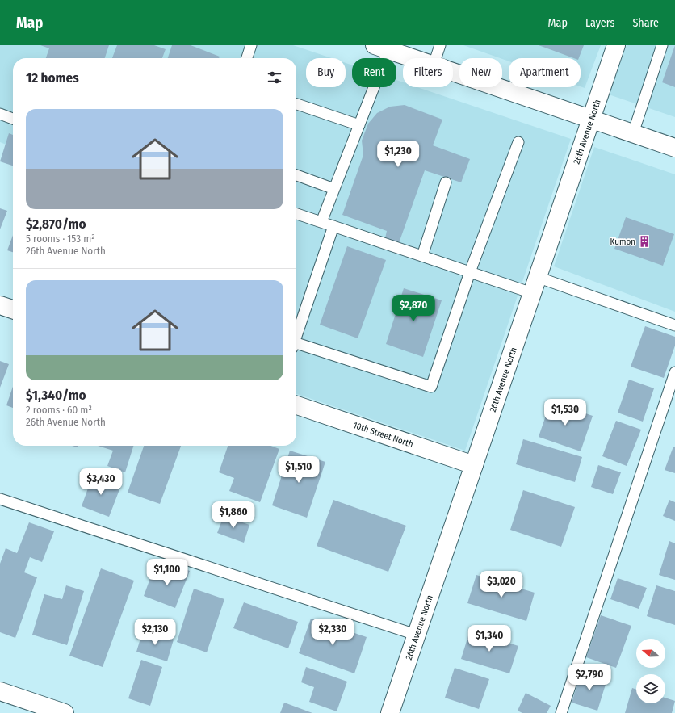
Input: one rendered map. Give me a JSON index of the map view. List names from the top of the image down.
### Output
{
  "streets": {
    "street": ["26th Avenue North", "10th Street North"]
  },
  "crossings": [
    ["26th Avenue North", "10th Street North"]
  ],
  "places": {
    "building": ["Kumon"]
  },
  "north": "left",
  "page": {
    "header": "Map",
    "nav": ["Map", "Layers", "Share"],
    "chip": [
      "Buy",
      "Rent",
      "Filters",
      "New",
      "Apartment"
    ],
    "heading": "12 homes",
    "list": [
      {
        "name": "$2,870/mo",
        "note": "5 rooms · 153 m² · 26th Avenue North"
      },
      {
        "name": "$1,340/mo",
        "note": "2 rooms · 60 m² · 26th Avenue North"
      }
    ],
    "price": [
      "$1,230",
      "$2,870",
      "$1,530",
      "$1,510",
      "$3,430",
      "$1,860",
      "$1,100",
      "$3,020",
      "$2,130",
      "$2,330",
      "$1,340",
      "$2,790"
    ]
  }
}
